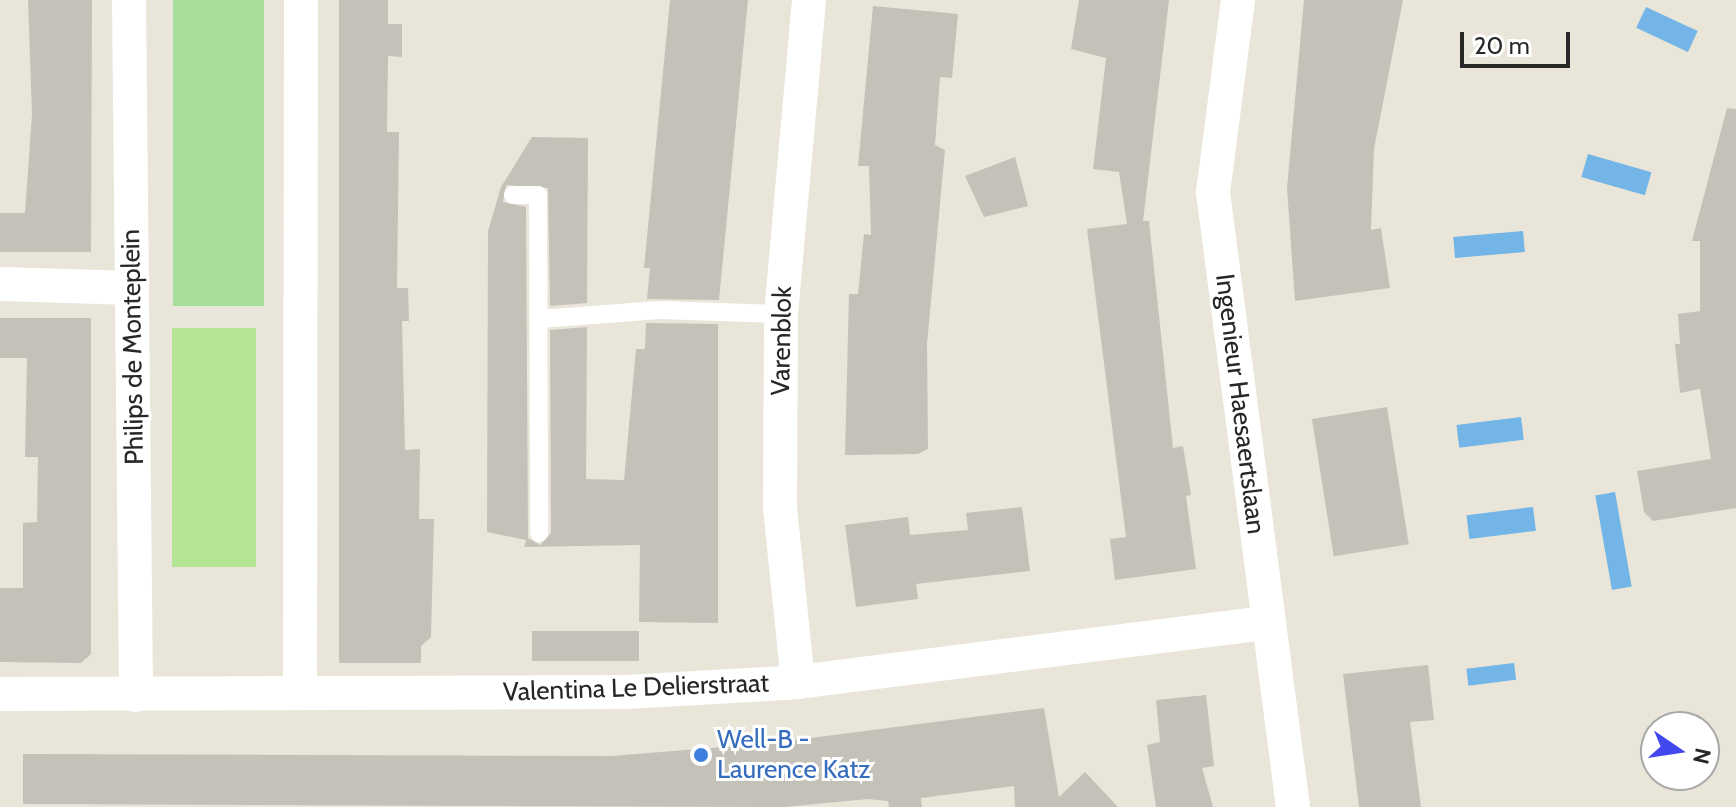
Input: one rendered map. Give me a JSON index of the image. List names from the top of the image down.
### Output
{
  "streets": {
    "street": [
      "Varenblok",
      "Philips de Monteplein",
      "Ingenieur Haesaertslaan",
      "Valentina Le Delierstraat"
    ]
  },
  "crossings": [
    ["Varenblok", "Valentina Le Delierstraat"],
    ["Philips de Monteplein", "Valentina Le Delierstraat"],
    ["Ingenieur Haesaertslaan", "Valentina Le Delierstraat"]
  ],
  "places": ["Well-B - Laurence Katz"],
  "scale_bar": "20 m",
  "north": "right"
}
